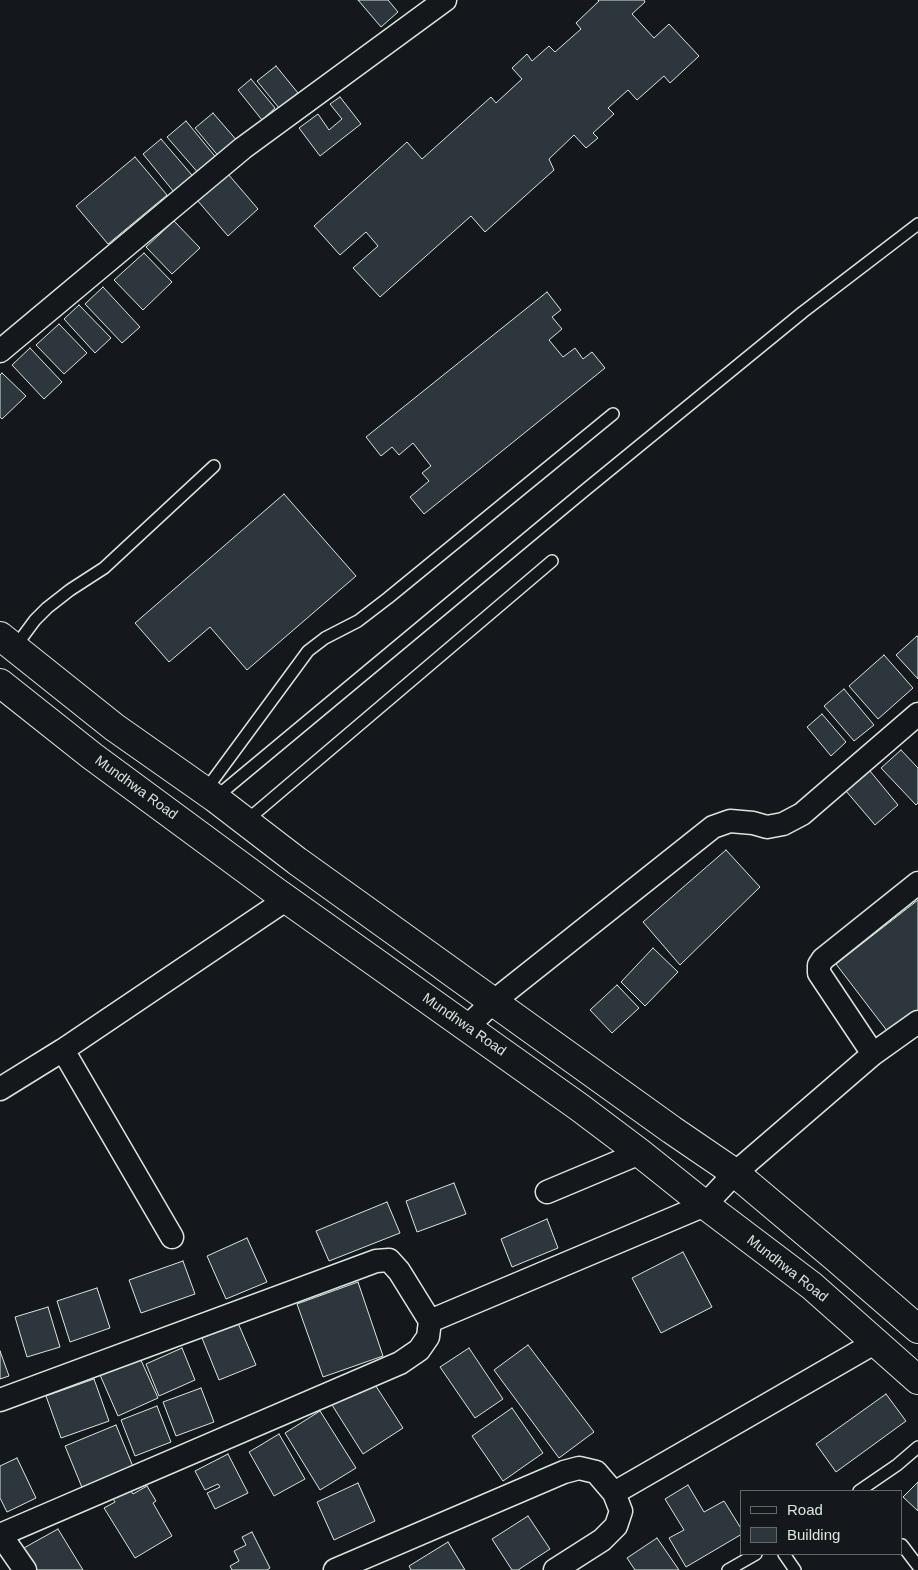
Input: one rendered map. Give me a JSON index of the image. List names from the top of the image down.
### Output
{
  "streets": {
    "main road": ["Mundhwa Road"]
  },
  "legend": ["Road", "Building"]
}
